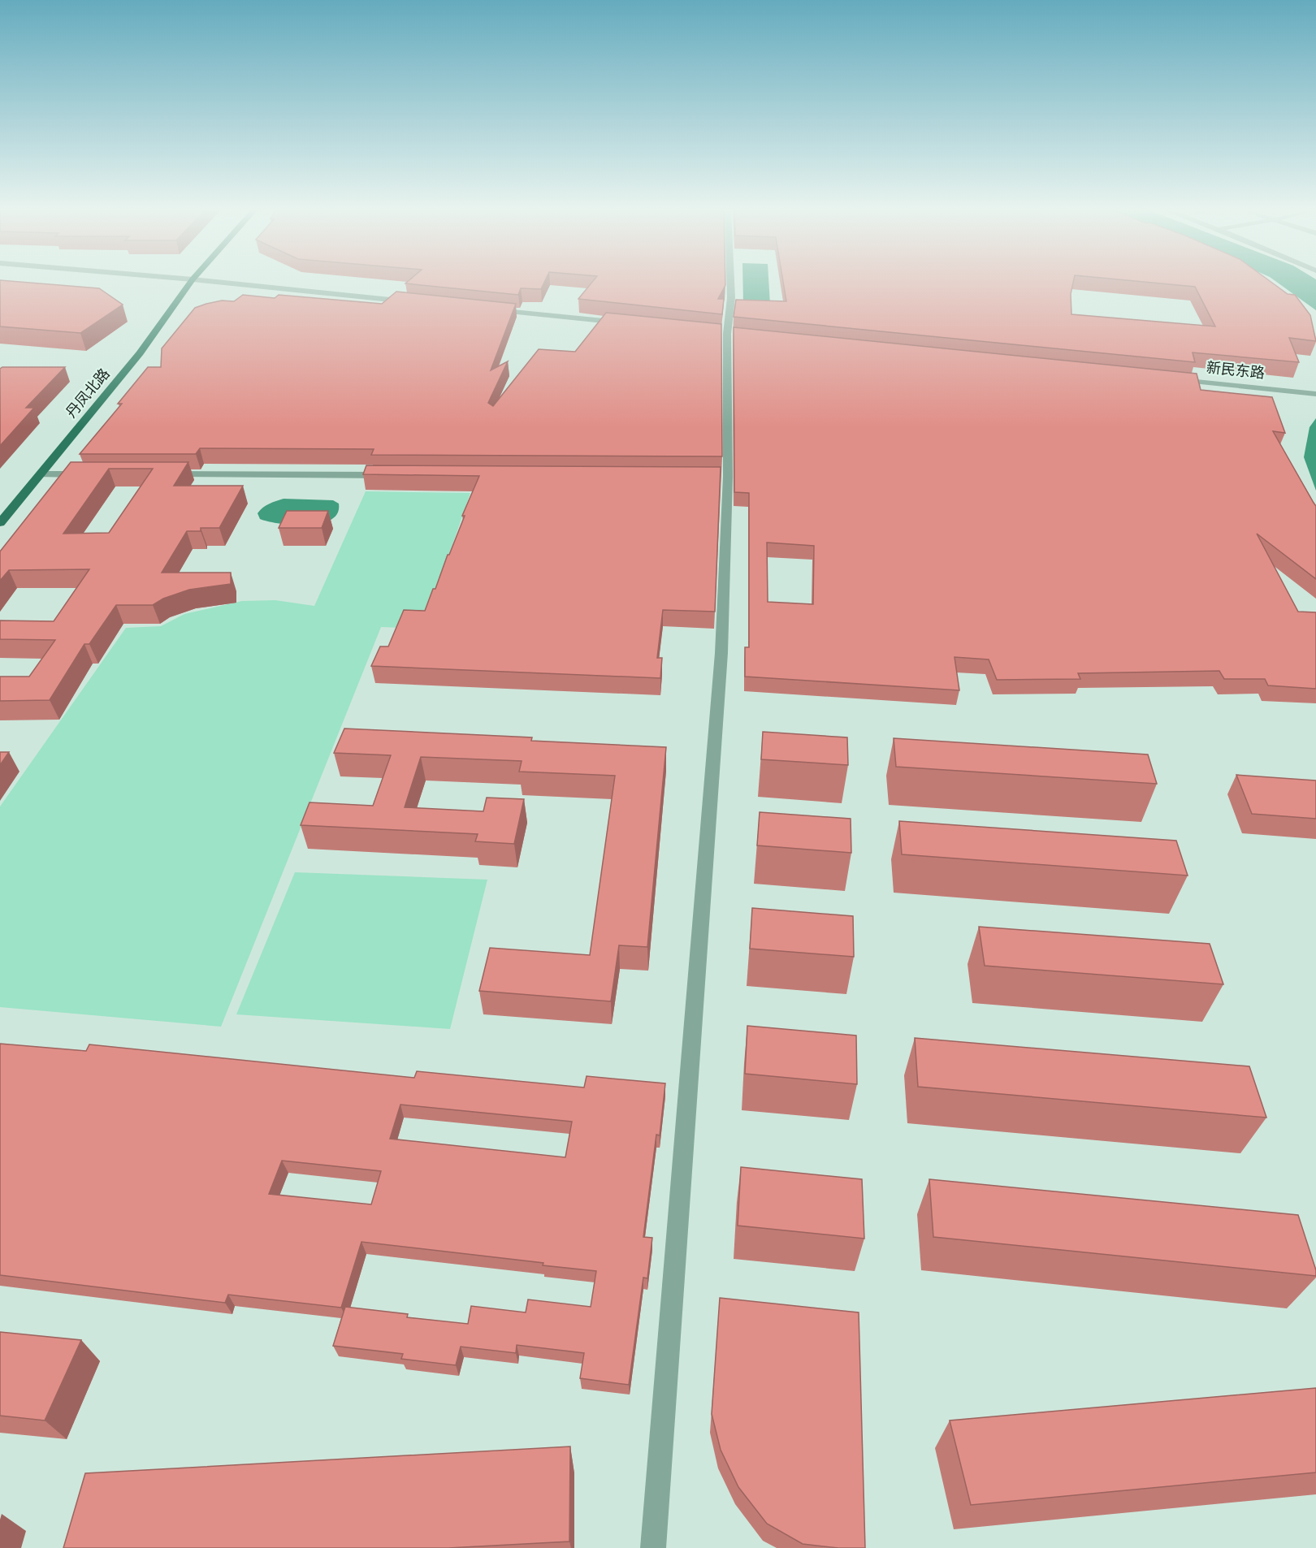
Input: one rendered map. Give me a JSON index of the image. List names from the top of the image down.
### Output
{
  "streets": {
    "main road": ["丹凤北路"],
    "street": ["新民东路"]
  }
}
